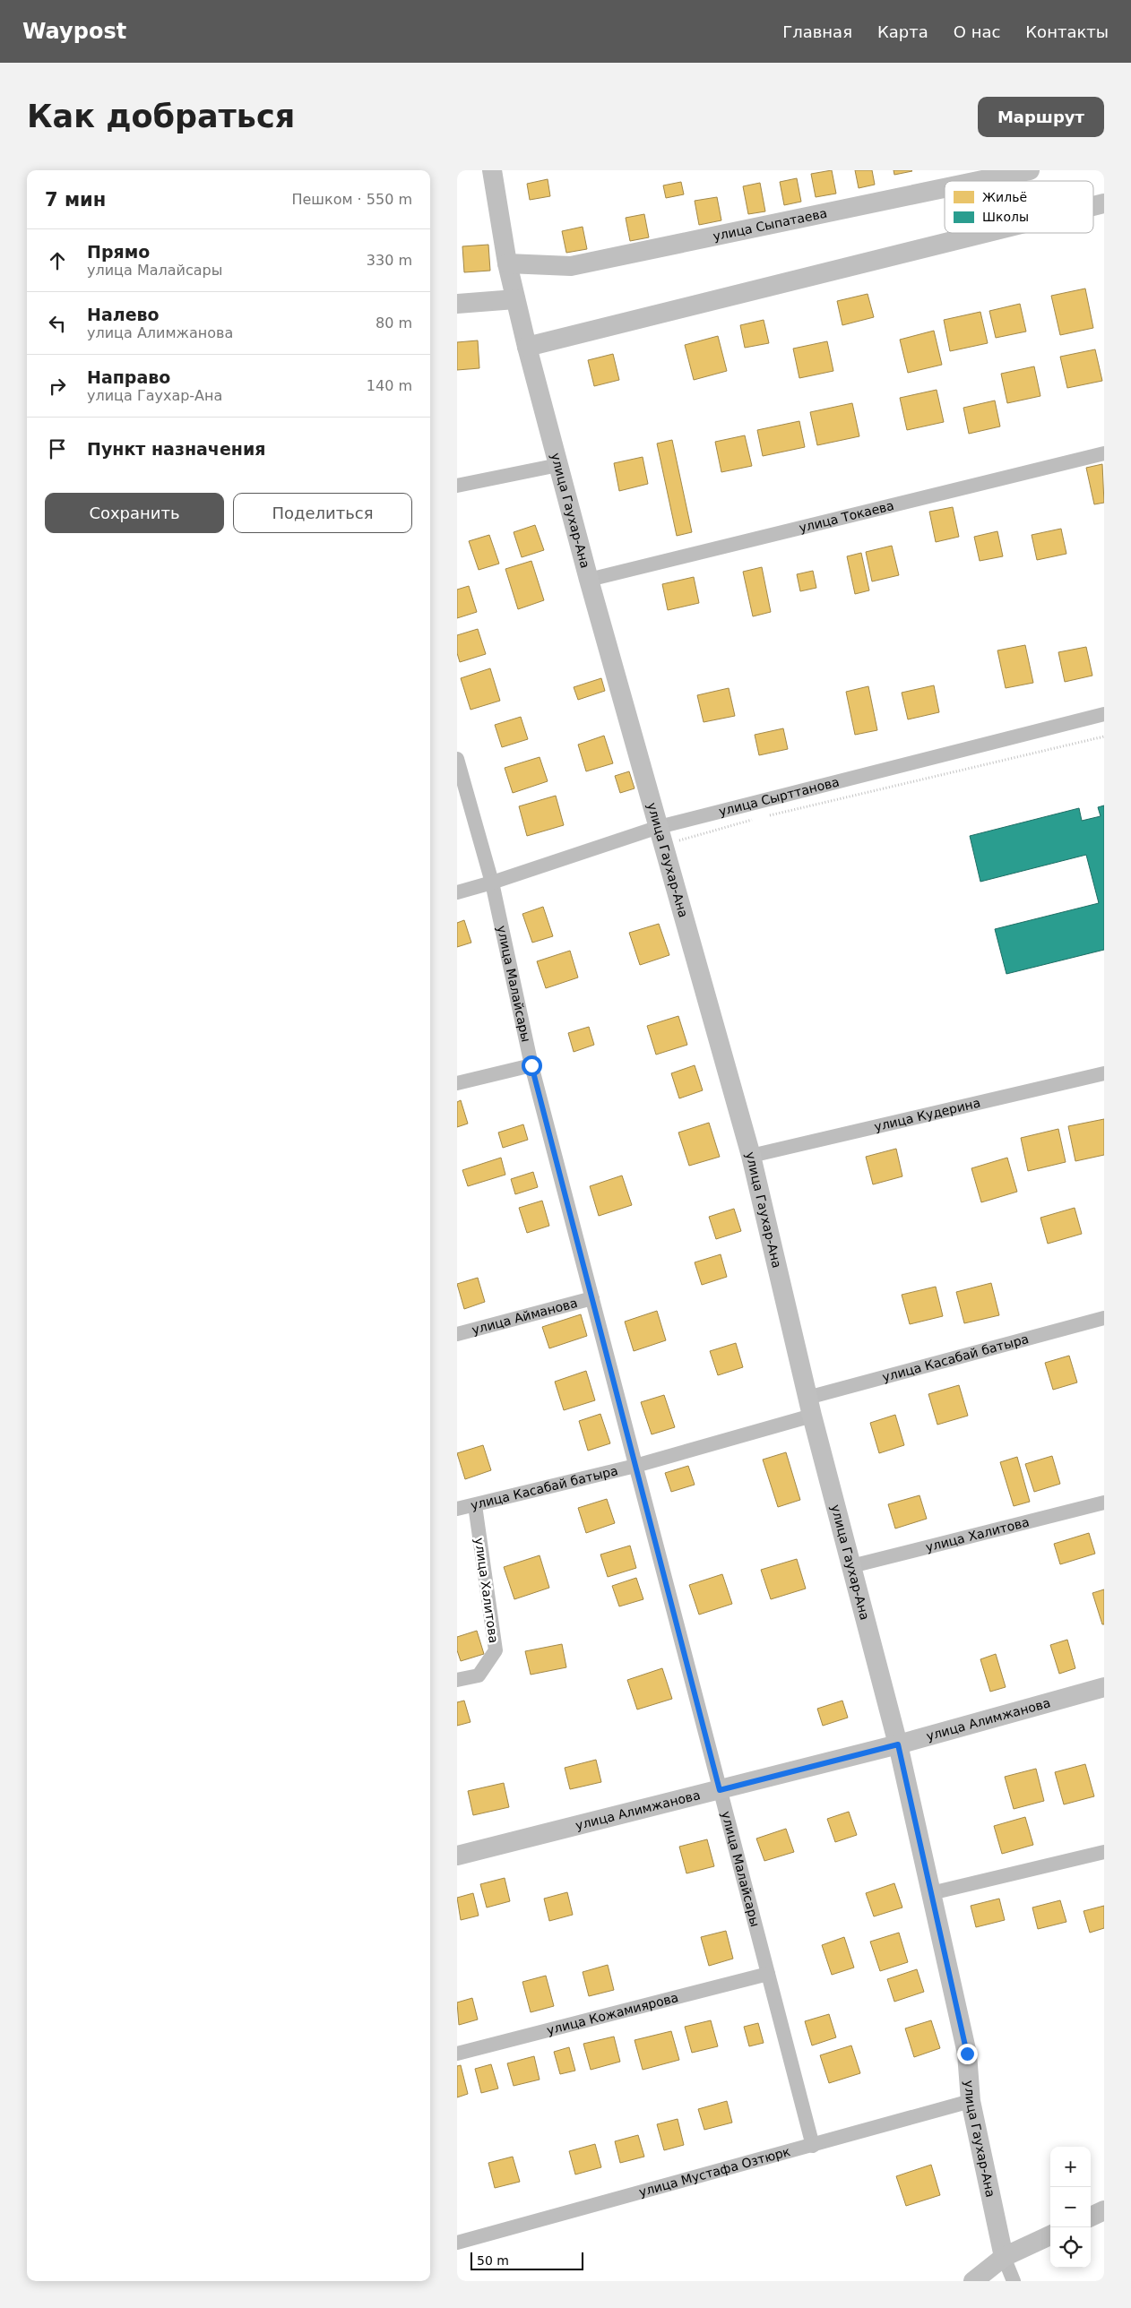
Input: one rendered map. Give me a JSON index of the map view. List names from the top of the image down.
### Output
{
  "streets": {
    "street": [
      "улица Сыпатаева",
      "улица Гаухар-Ана",
      "улица Токаева",
      "улица Сырттанова",
      "улица Малайсары",
      "улица Кудерина",
      "улица Айманова",
      "улица Касабай батыра",
      "улица Халитова",
      "улица Алимжанова",
      "улица Кожамиярова",
      "улица Мустафа Озтюрк"
    ]
  },
  "crossings": [
    ["улица Сыпатаева", "улица Гаухар-Ана"],
    ["улица Гаухар-Ана", "улица Токаева"],
    ["улица Гаухар-Ана", "улица Сырттанова"],
    ["улица Гаухар-Ана", "улица Кудерина"],
    ["улица Гаухар-Ана", "улица Касабай батыра"],
    ["улица Гаухар-Ана", "улица Халитова"],
    ["улица Гаухар-Ана", "улица Алимжанова"],
    ["улица Гаухар-Ана", "улица Мустафа Озтюрк"],
    ["улица Сырттанова", "улица Малайсары"],
    ["улица Малайсары", "улица Айманова"],
    ["улица Малайсары", "улица Касабай батыра"],
    ["улица Малайсары", "улица Алимжанова"],
    ["улица Малайсары", "улица Кожамиярова"],
    ["улица Малайсары", "улица Мустафа Озтюрк"],
    ["улица Касабай батыра", "улица Халитова"]
  ],
  "legend": ["Жильё", "Школы"],
  "scale_bar": "50 m",
  "page": {
    "header": "Waypost",
    "nav": [
      "Главная",
      "Карта",
      "О нас",
      "Контакты"
    ],
    "buttons": [
      "Маршрут",
      ["Сохранить", "Поделиться"]
    ],
    "title": "Как добраться",
    "heading": ["7 мин", "Пешком · 550 m"],
    "list": [
      ["Прямо", "улица Малайсары", "330 m"],
      ["Налево", "улица Алимжанова", "80 m"],
      ["Направо", "улица Гаухар-Ана", "140 m"],
      "Пункт назначения"
    ],
    "map_buttons": ["+", "−"],
    "scale": "50 m"
  }
}
